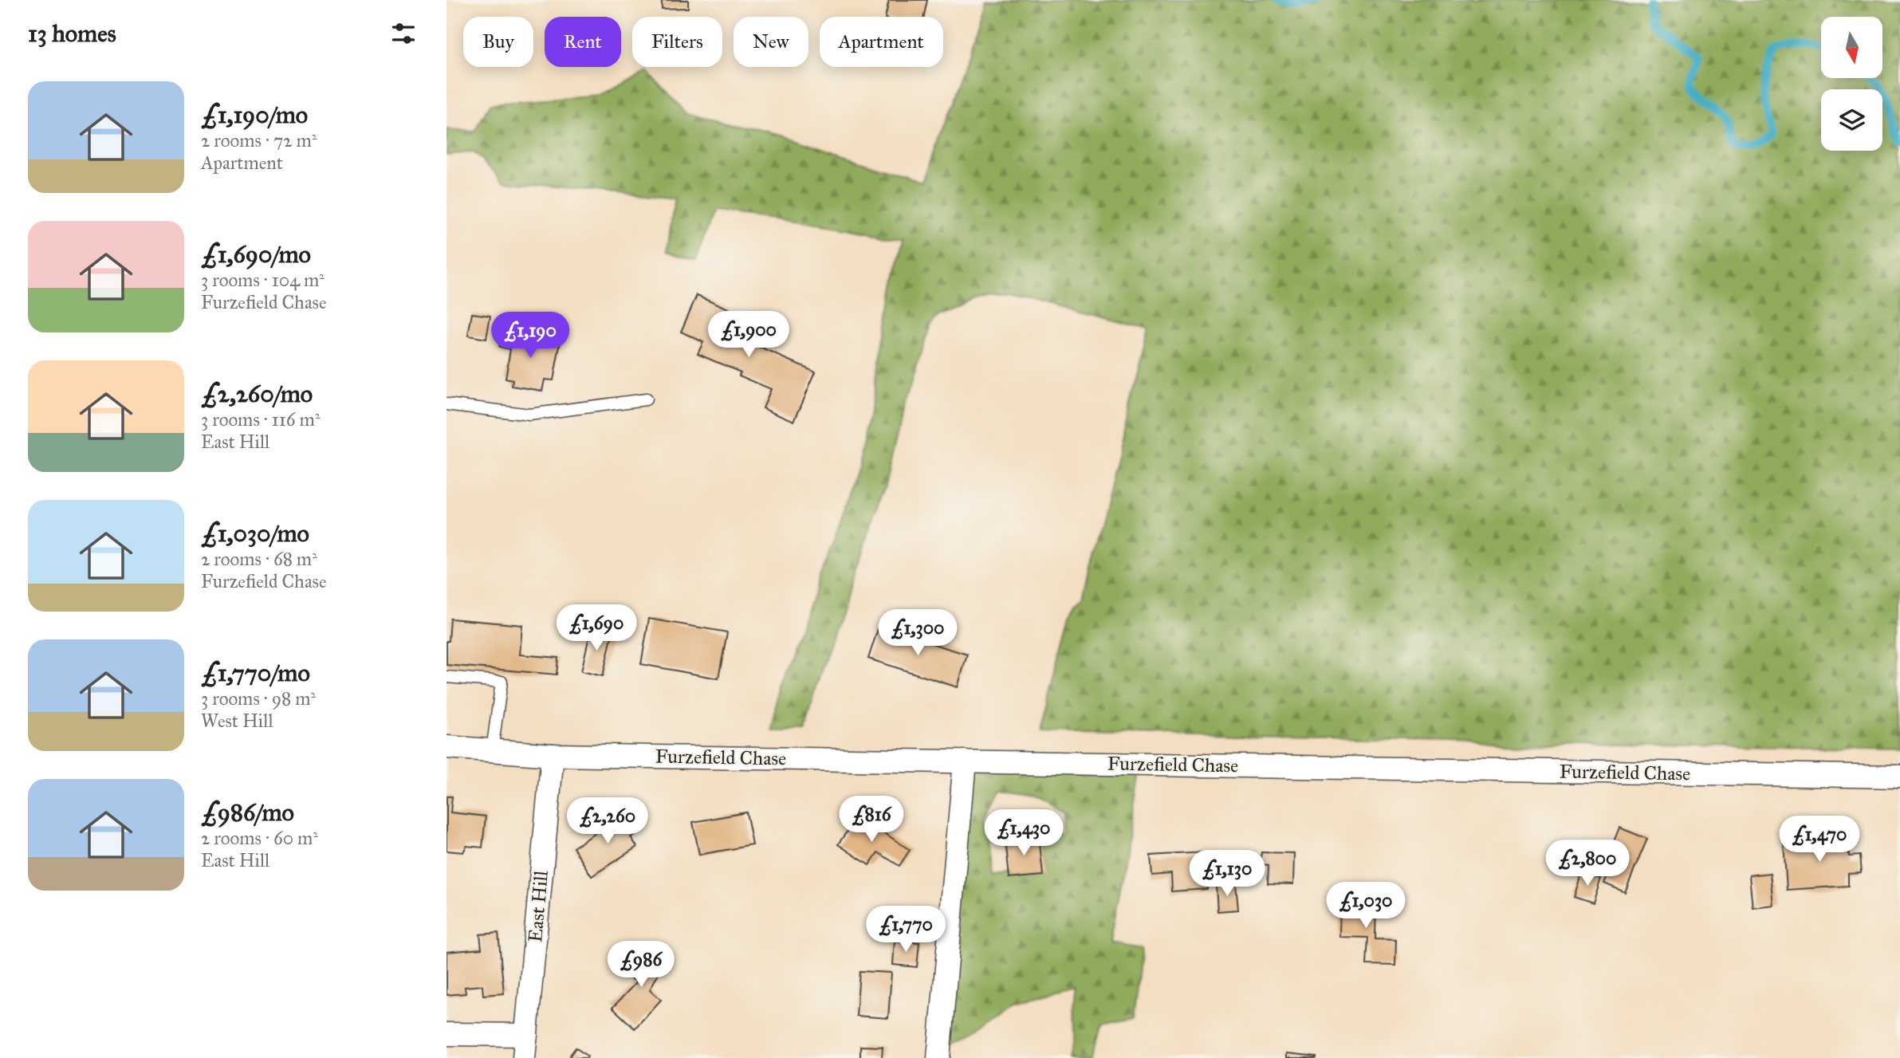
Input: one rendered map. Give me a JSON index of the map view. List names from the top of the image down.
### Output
{
  "streets": {
    "street": ["Furzefield Chase", "East Hill"]
  },
  "crossings": [
    ["Furzefield Chase", "East Hill"]
  ],
  "north": "bottom",
  "page": {
    "heading": "13 homes",
    "chip": [
      "Buy",
      "Rent",
      "Filters",
      "New",
      "Apartment"
    ],
    "list": [
      {
        "name": "£1,190/mo",
        "note": "2 rooms · 72 m² · Apartment"
      },
      {
        "name": "£1,690/mo",
        "note": "3 rooms · 104 m² · Furzefield Chase"
      },
      {
        "name": "£2,260/mo",
        "note": "3 rooms · 116 m² · East Hill"
      },
      {
        "name": "£1,030/mo",
        "note": "2 rooms · 68 m² · Furzefield Chase"
      },
      {
        "name": "£1,770/mo",
        "note": "3 rooms · 98 m² · West Hill"
      },
      {
        "name": "£986/mo",
        "note": "2 rooms · 60 m² · East Hill"
      }
    ],
    "price": [
      "£1,900",
      "£1,190",
      "£1,690",
      "£1,300",
      "£816",
      "£2,260",
      "£1,430",
      "£1,470",
      "£2,800",
      "£1,130",
      "£1,030",
      "£1,770",
      "£986"
    ]
  }
}
